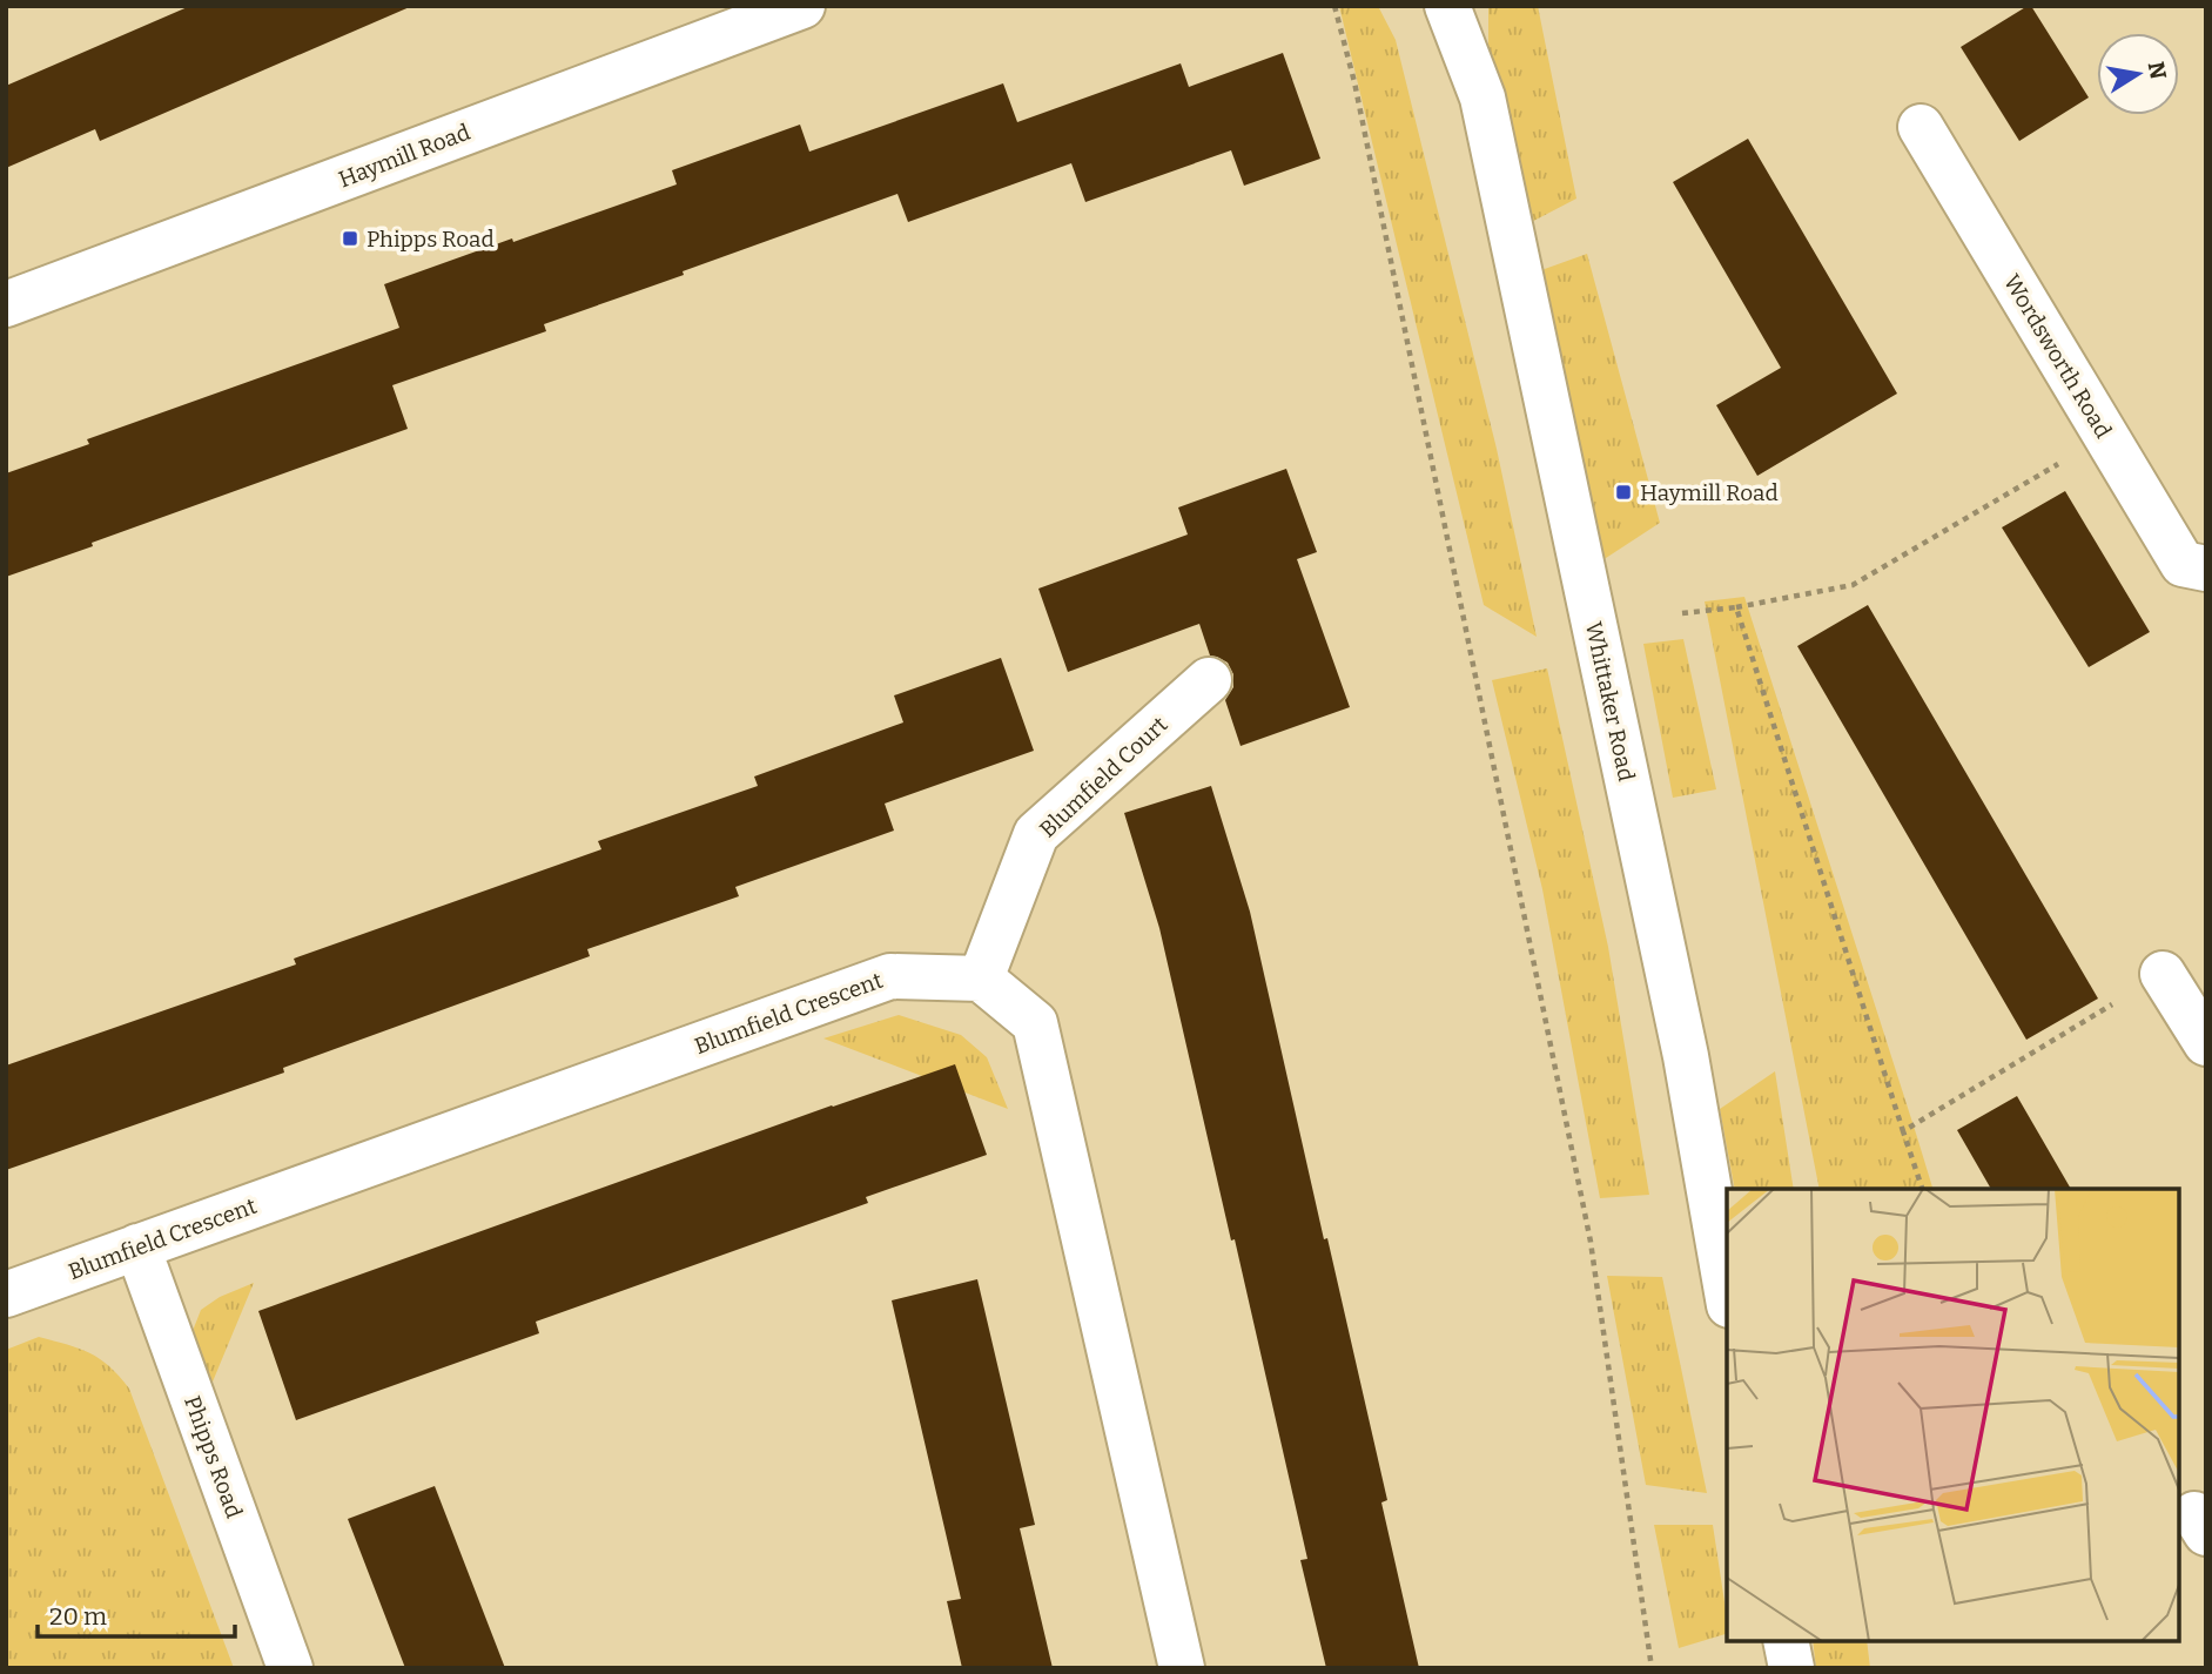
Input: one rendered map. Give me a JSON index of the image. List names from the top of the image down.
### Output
{
  "streets": {
    "street": [
      "Haymill Road",
      "Wordsworth Road",
      "Whittaker Road",
      "Blumfield Court",
      "Blumfield Crescent",
      "Phipps Road"
    ]
  },
  "crossings": [
    ["Blumfield Court", "Blumfield Crescent"],
    ["Blumfield Crescent", "Phipps Road"]
  ],
  "places": {
    "transit": ["Phipps Road", "Haymill Road"]
  },
  "scale_bar": "20 m",
  "north": "right"
}
